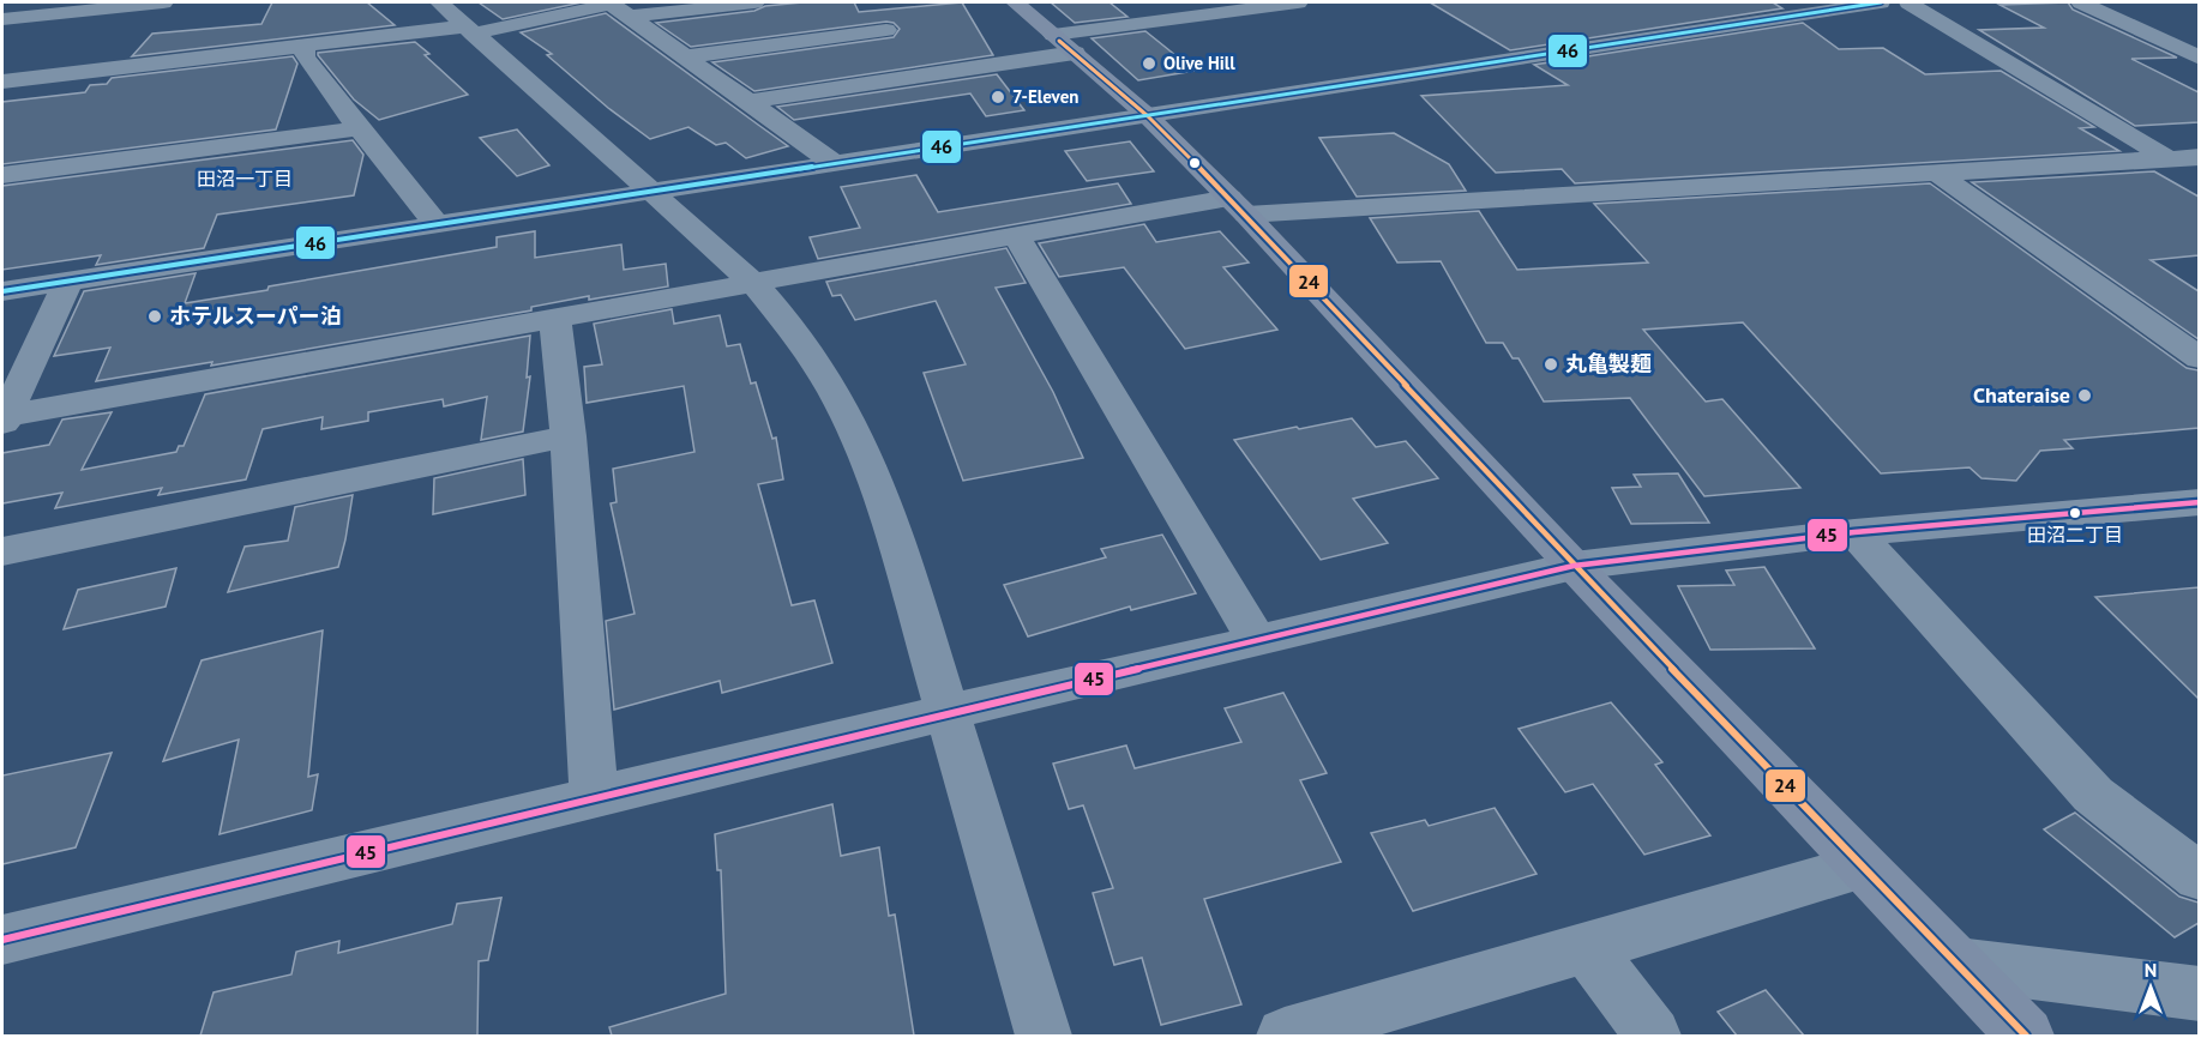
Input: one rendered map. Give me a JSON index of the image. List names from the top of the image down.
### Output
{
  "districts": ["田沼一丁目"],
  "places": [
    "Olive Hill",
    "7-Eleven",
    "ホテルスーパー泊",
    "丸亀製麺",
    "Chateraise",
    "田沼二丁目"
  ],
  "lines": ["transit line 46", "transit line 24", "transit line 45"],
  "north": "top"
}
